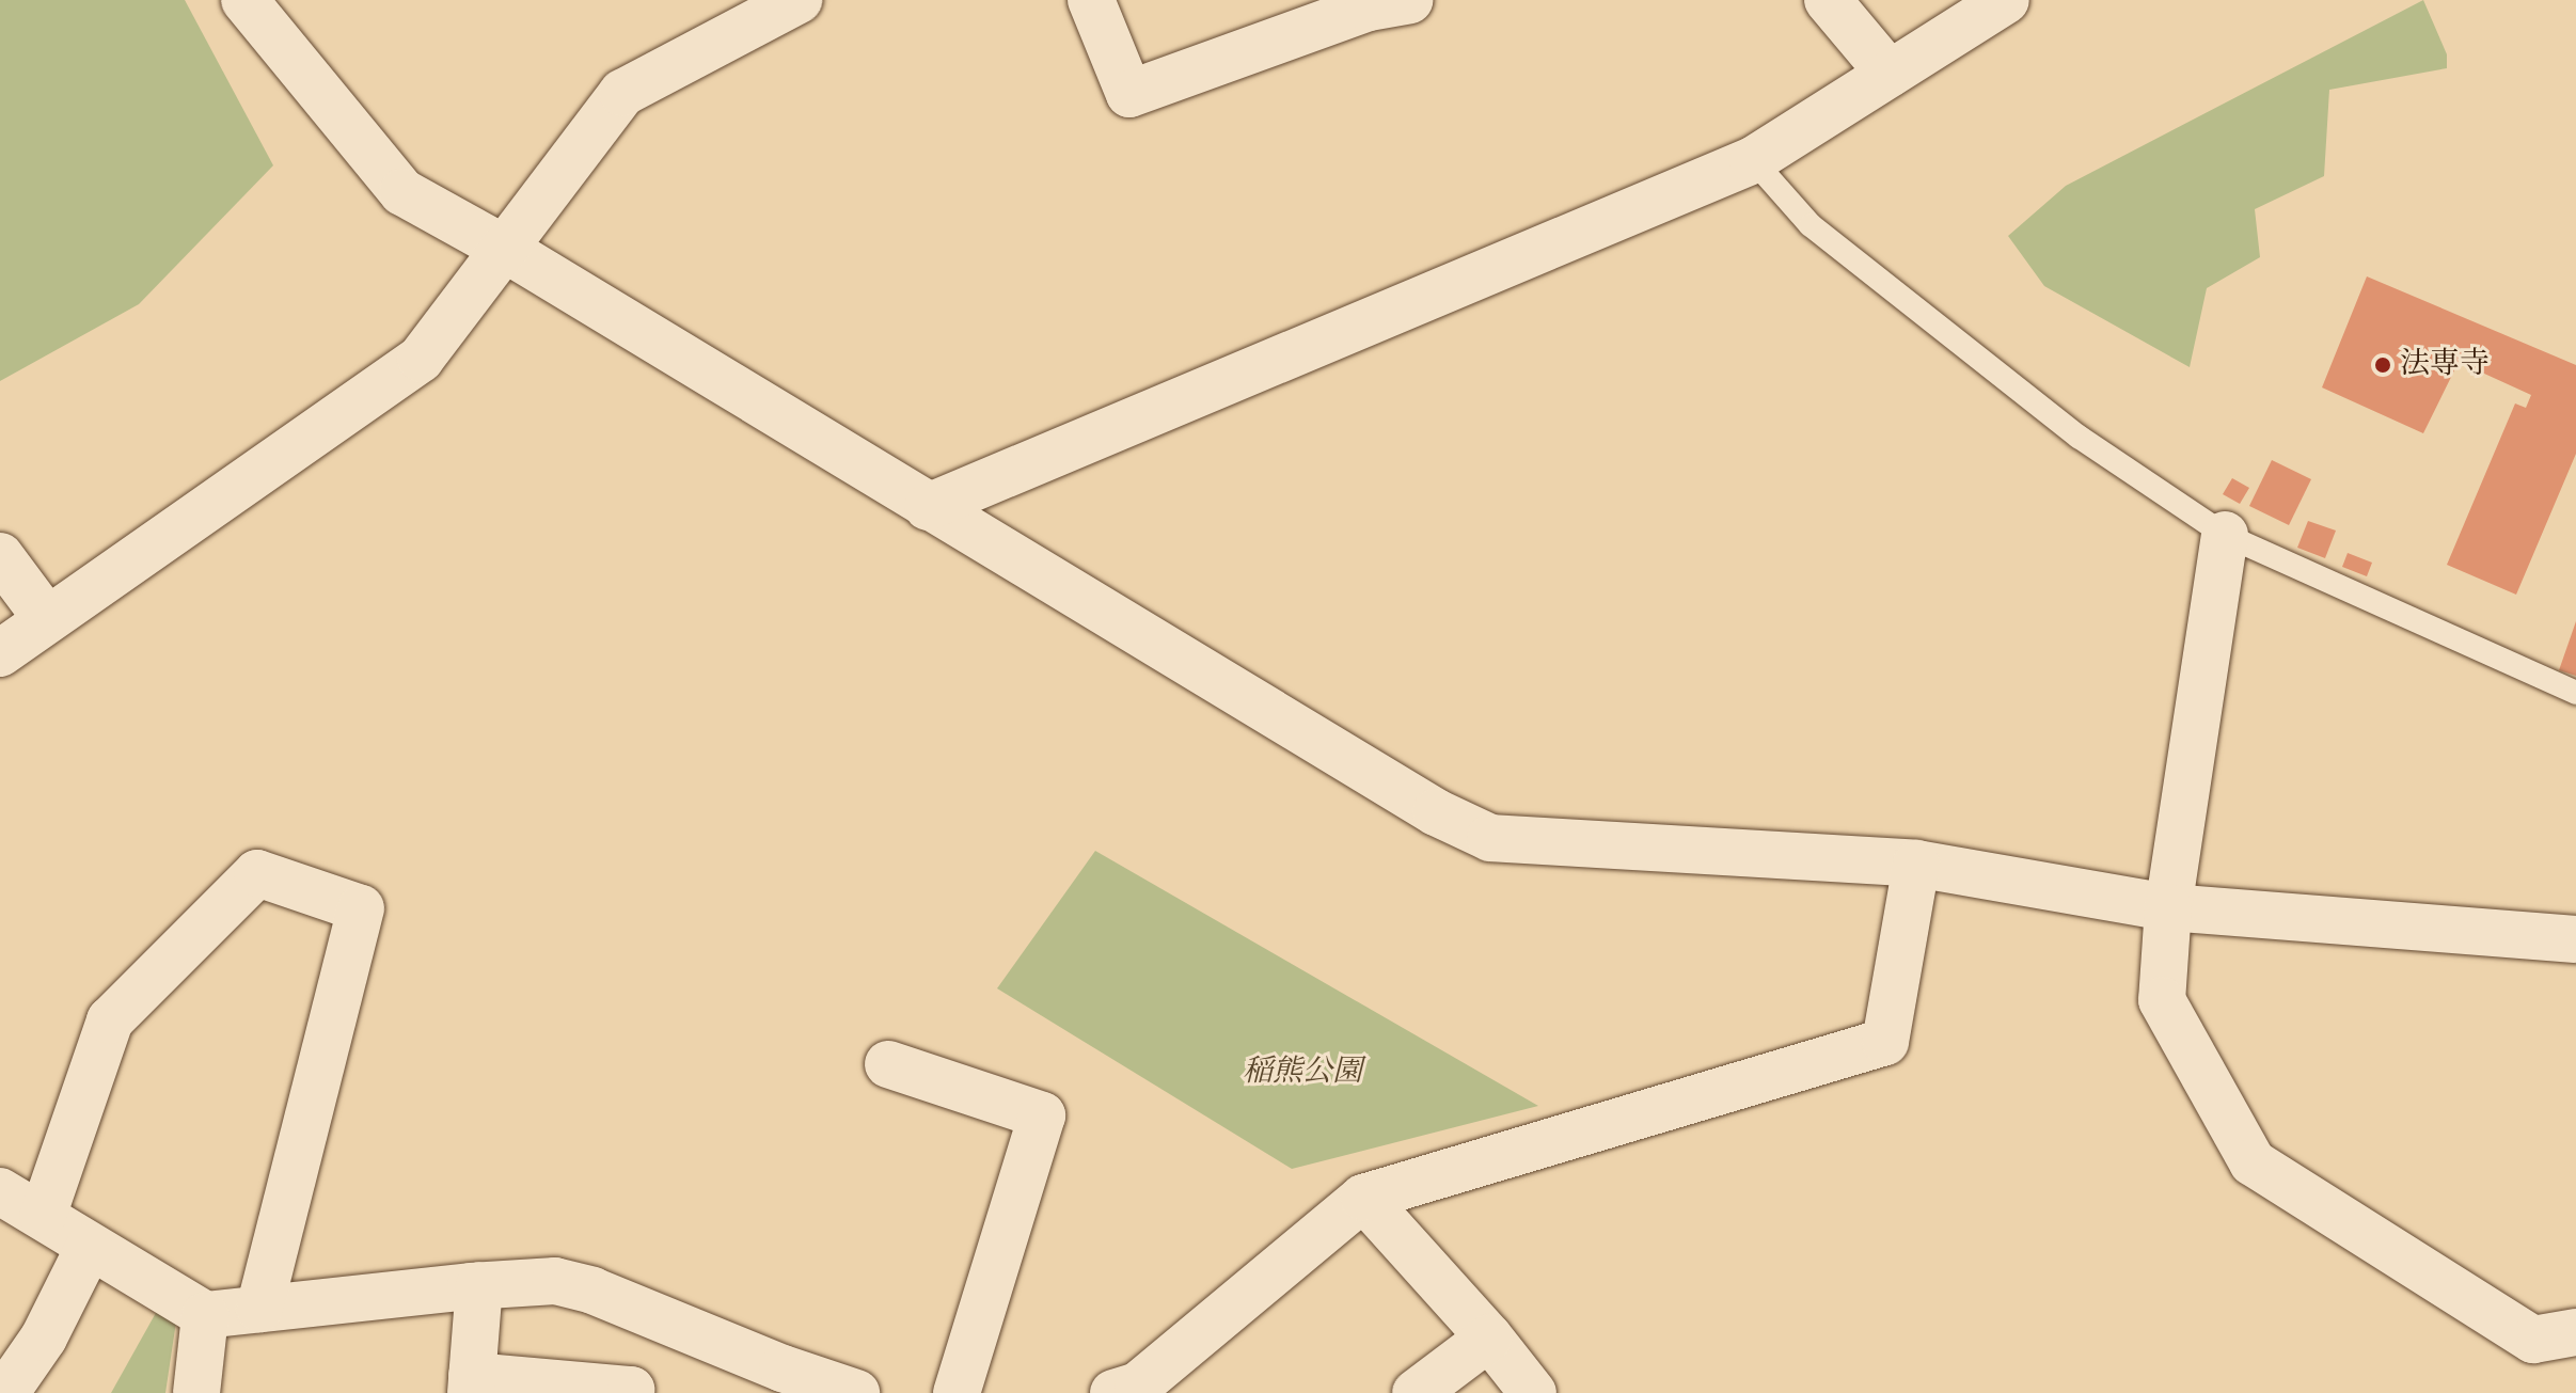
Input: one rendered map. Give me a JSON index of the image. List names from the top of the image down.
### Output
{
  "parks": ["稲熊公園"],
  "places": ["法専寺"]
}
